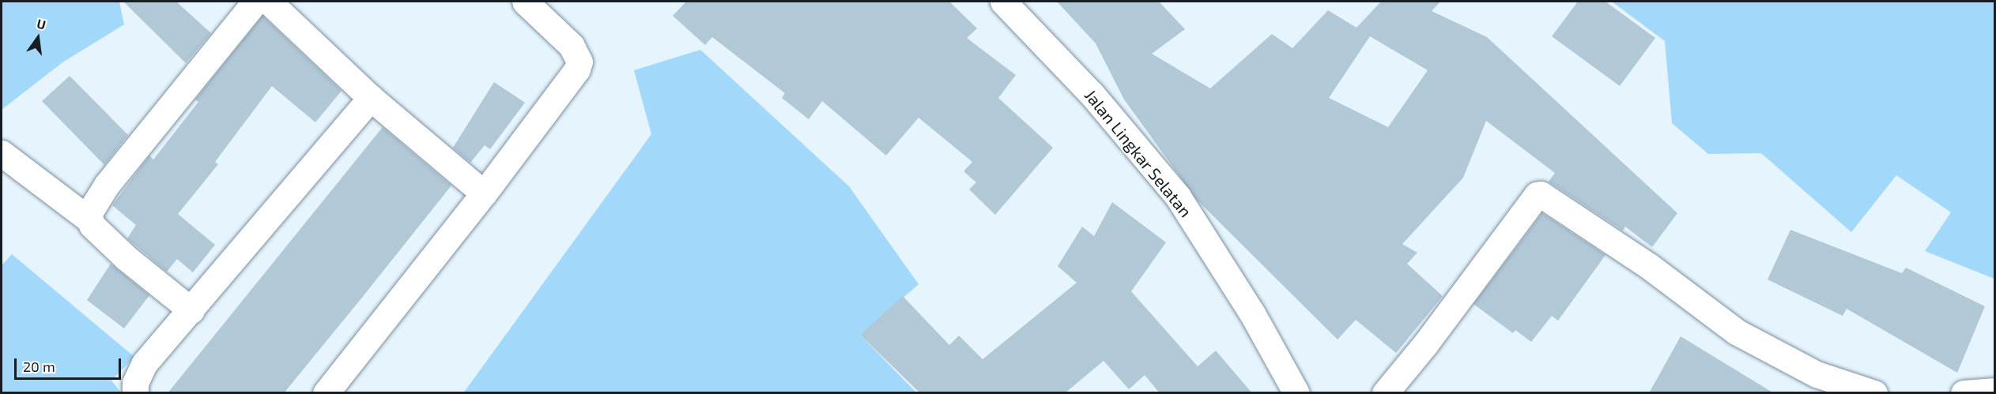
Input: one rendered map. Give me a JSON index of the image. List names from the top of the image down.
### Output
{
  "streets": {
    "street": ["Jalan Lingkar Selatan"]
  },
  "scale_bar": "20 m",
  "north": "top"
}
